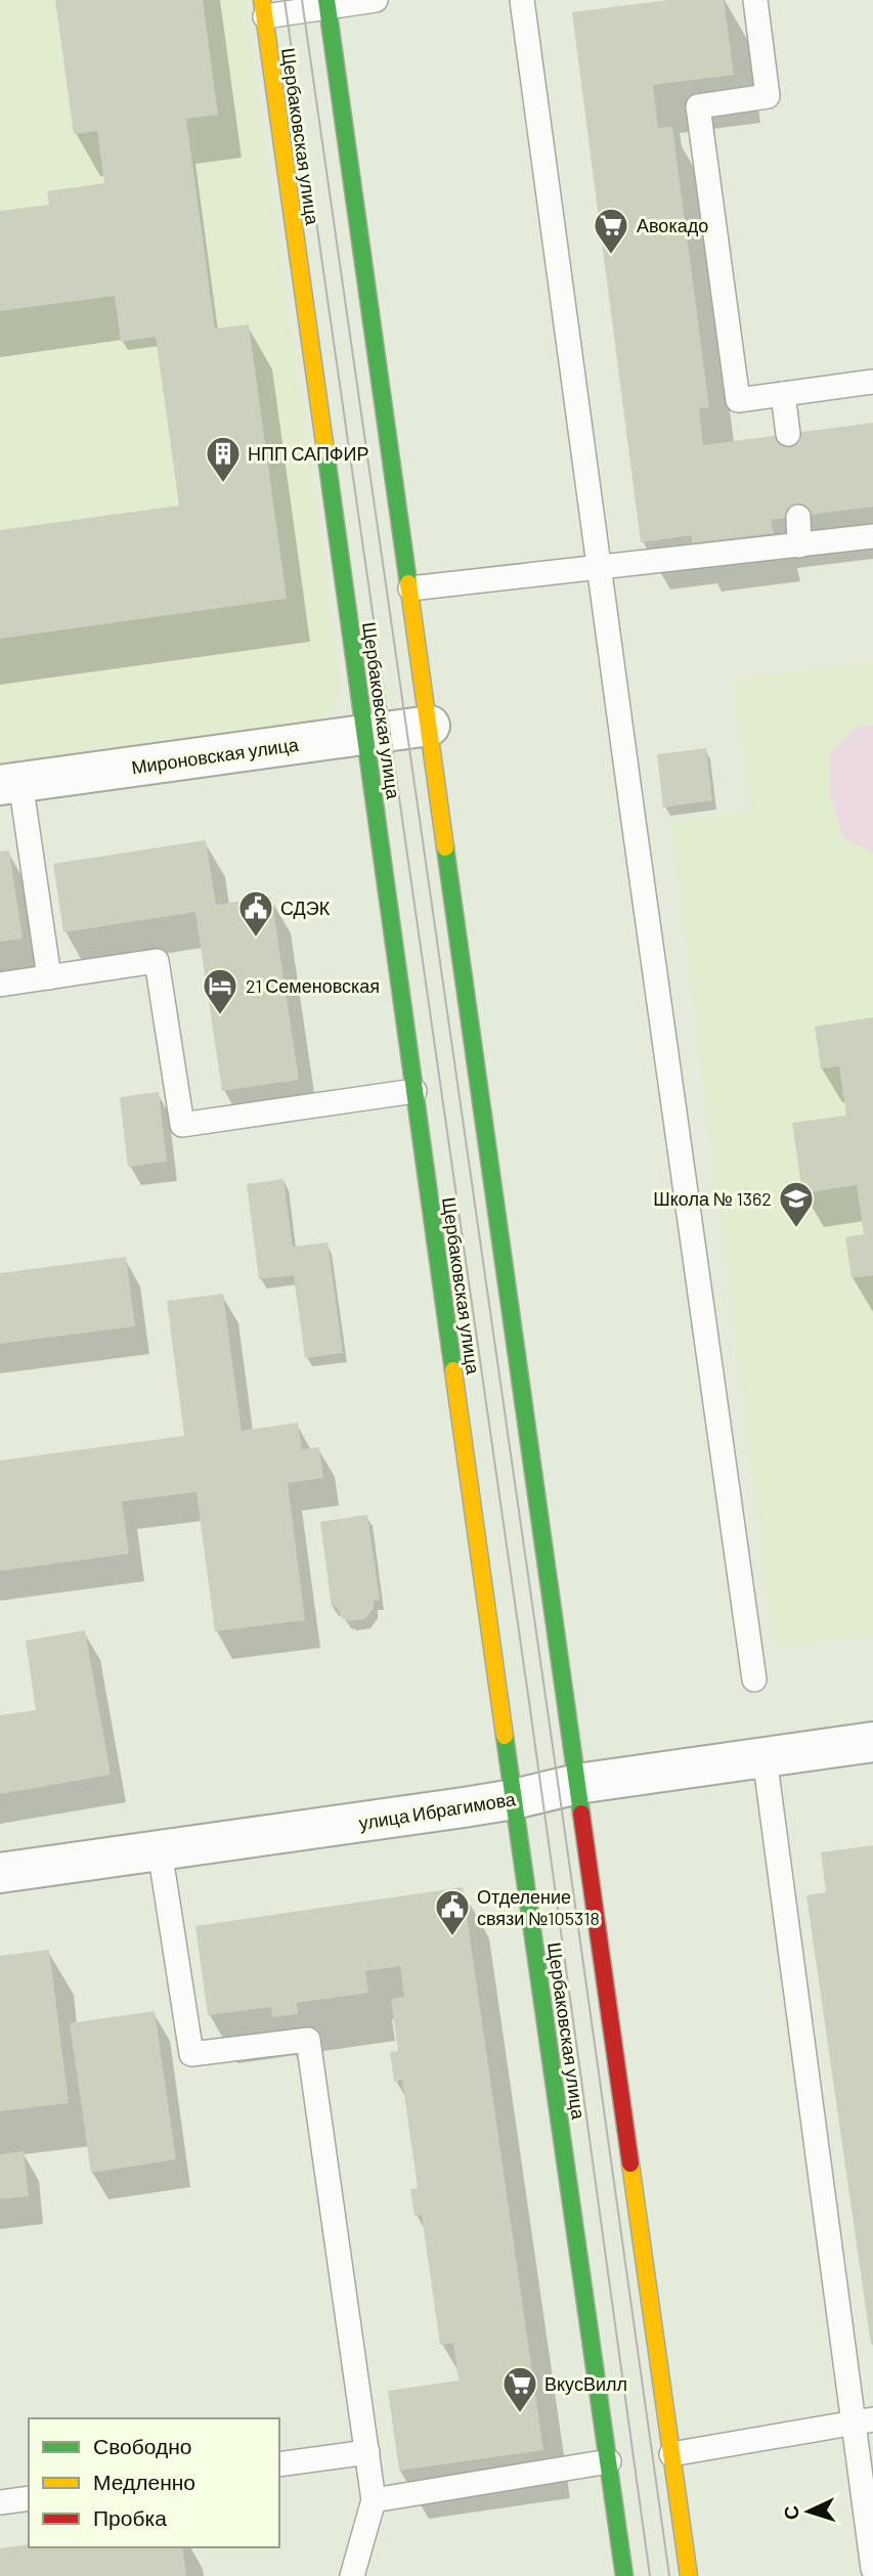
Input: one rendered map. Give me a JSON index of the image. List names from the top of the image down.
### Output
{
  "streets": {
    "main road": ["Щербаковская улица"],
    "street": ["Мироновская улица", "улица Ибрагимова"]
  },
  "crossings": [
    ["Щербаковская улица", "Мироновская улица"],
    ["Щербаковская улица", "улица Ибрагимова"]
  ],
  "places": {
    "supermarket": ["Авокадо", "ВкусВилл"],
    "building": ["НПП САПФИР"],
    "public building": ["СДЭК", "Отделение связи №105318"],
    "hotel": ["21 Семеновская"],
    "school or university": ["Школа № 1362"]
  },
  "legend": ["Свободно", "Медленно", "Пробка"],
  "north": "left"
}
